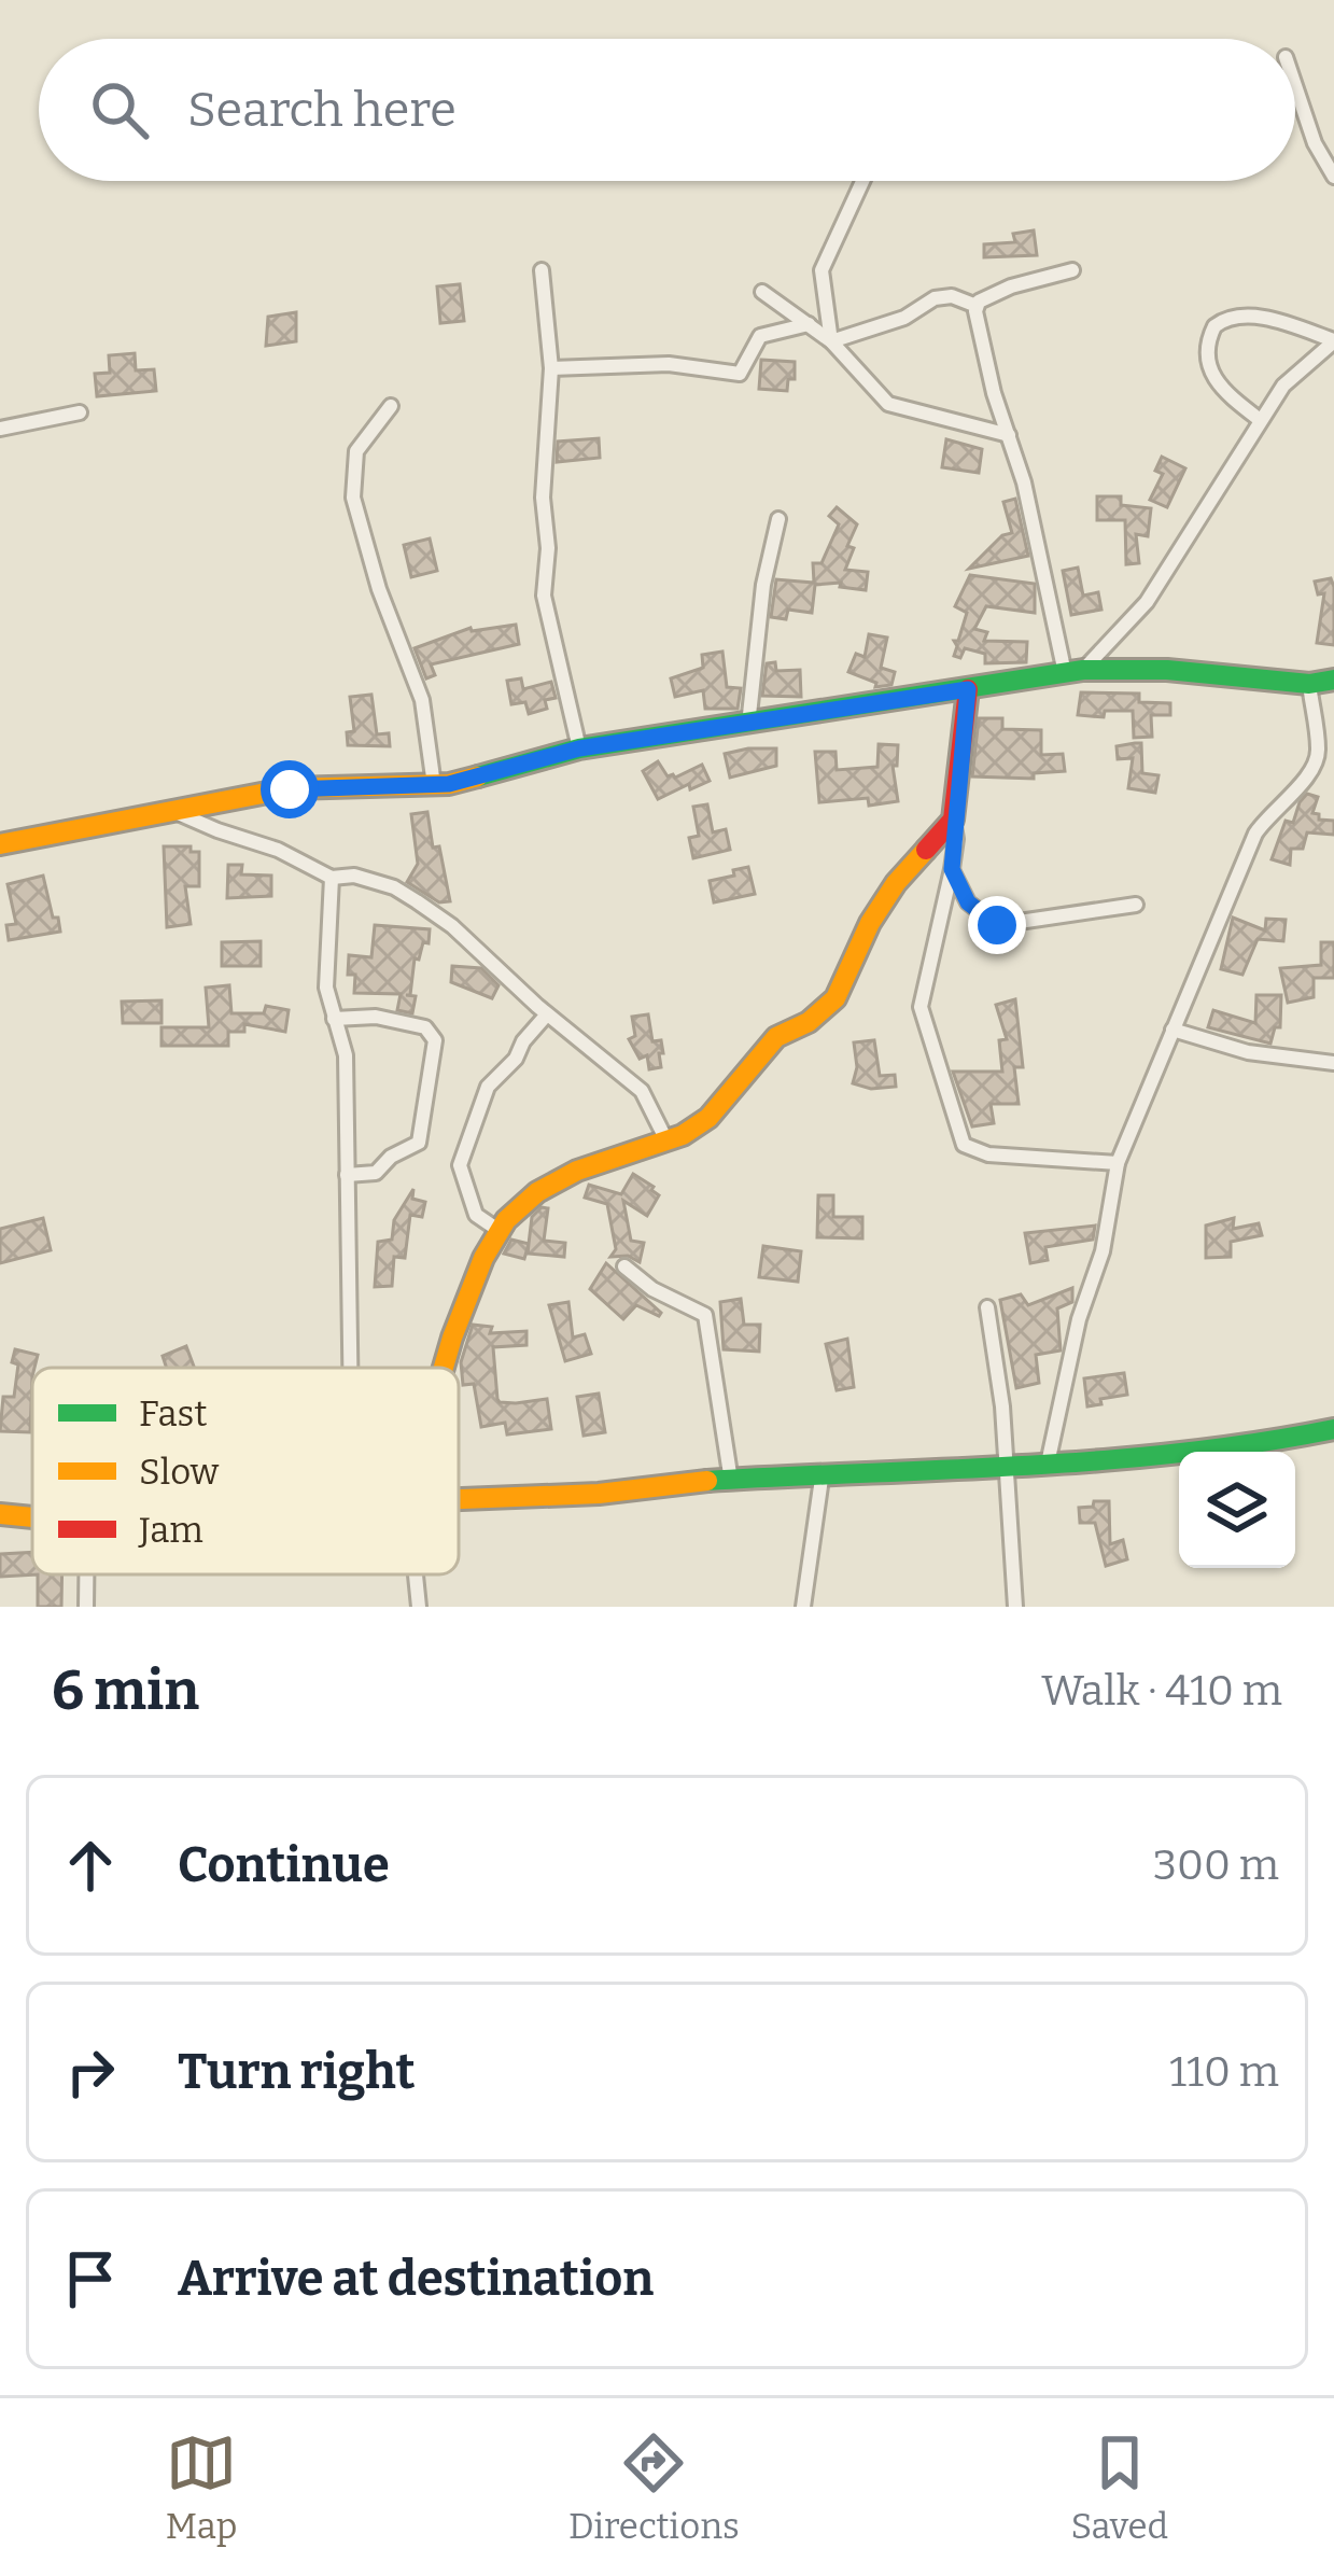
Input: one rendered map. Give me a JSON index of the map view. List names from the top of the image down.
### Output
{
  "legend": ["Fast", "Slow", "Jam"],
  "page": {
    "search": "Search here",
    "heading": ["6 min", "Walk · 410 m"],
    "list": [
      ["Continue", "300 m"],
      ["Turn right", "110 m"],
      "Arrive at destination"
    ],
    "nav": ["Map", "Directions", "Saved"]
  }
}
